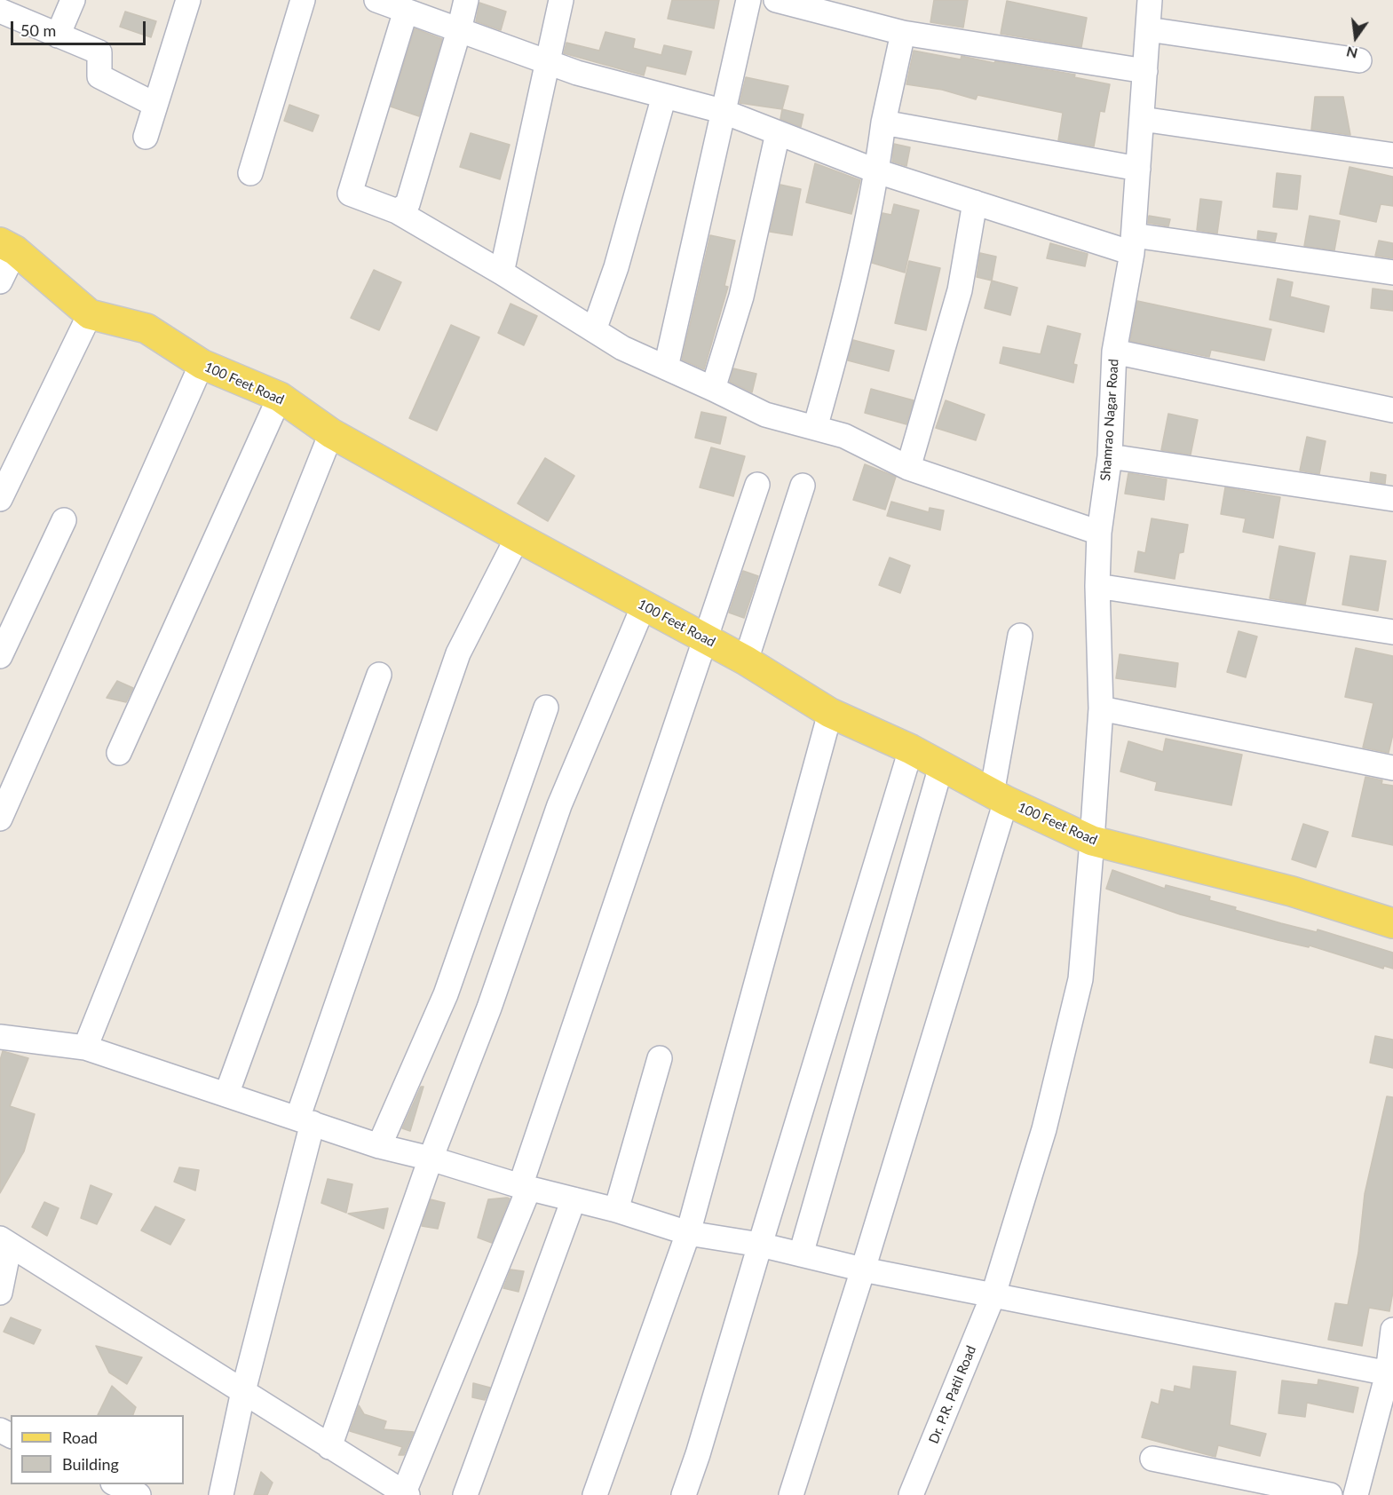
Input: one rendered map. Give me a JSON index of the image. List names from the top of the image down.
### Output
{
  "streets": {
    "main road": ["100 Feet Road"],
    "street": ["Shamrao Nagar Road", "Dr. P.R. Patil Road"]
  },
  "crossings": [
    ["100 Feet Road", "Shamrao Nagar Road"],
    ["100 Feet Road", "Dr. P.R. Patil Road"],
    ["Shamrao Nagar Road", "Dr. P.R. Patil Road"]
  ],
  "legend": ["Road", "Building"],
  "scale_bar": "50 m",
  "north": "bottom"
}
